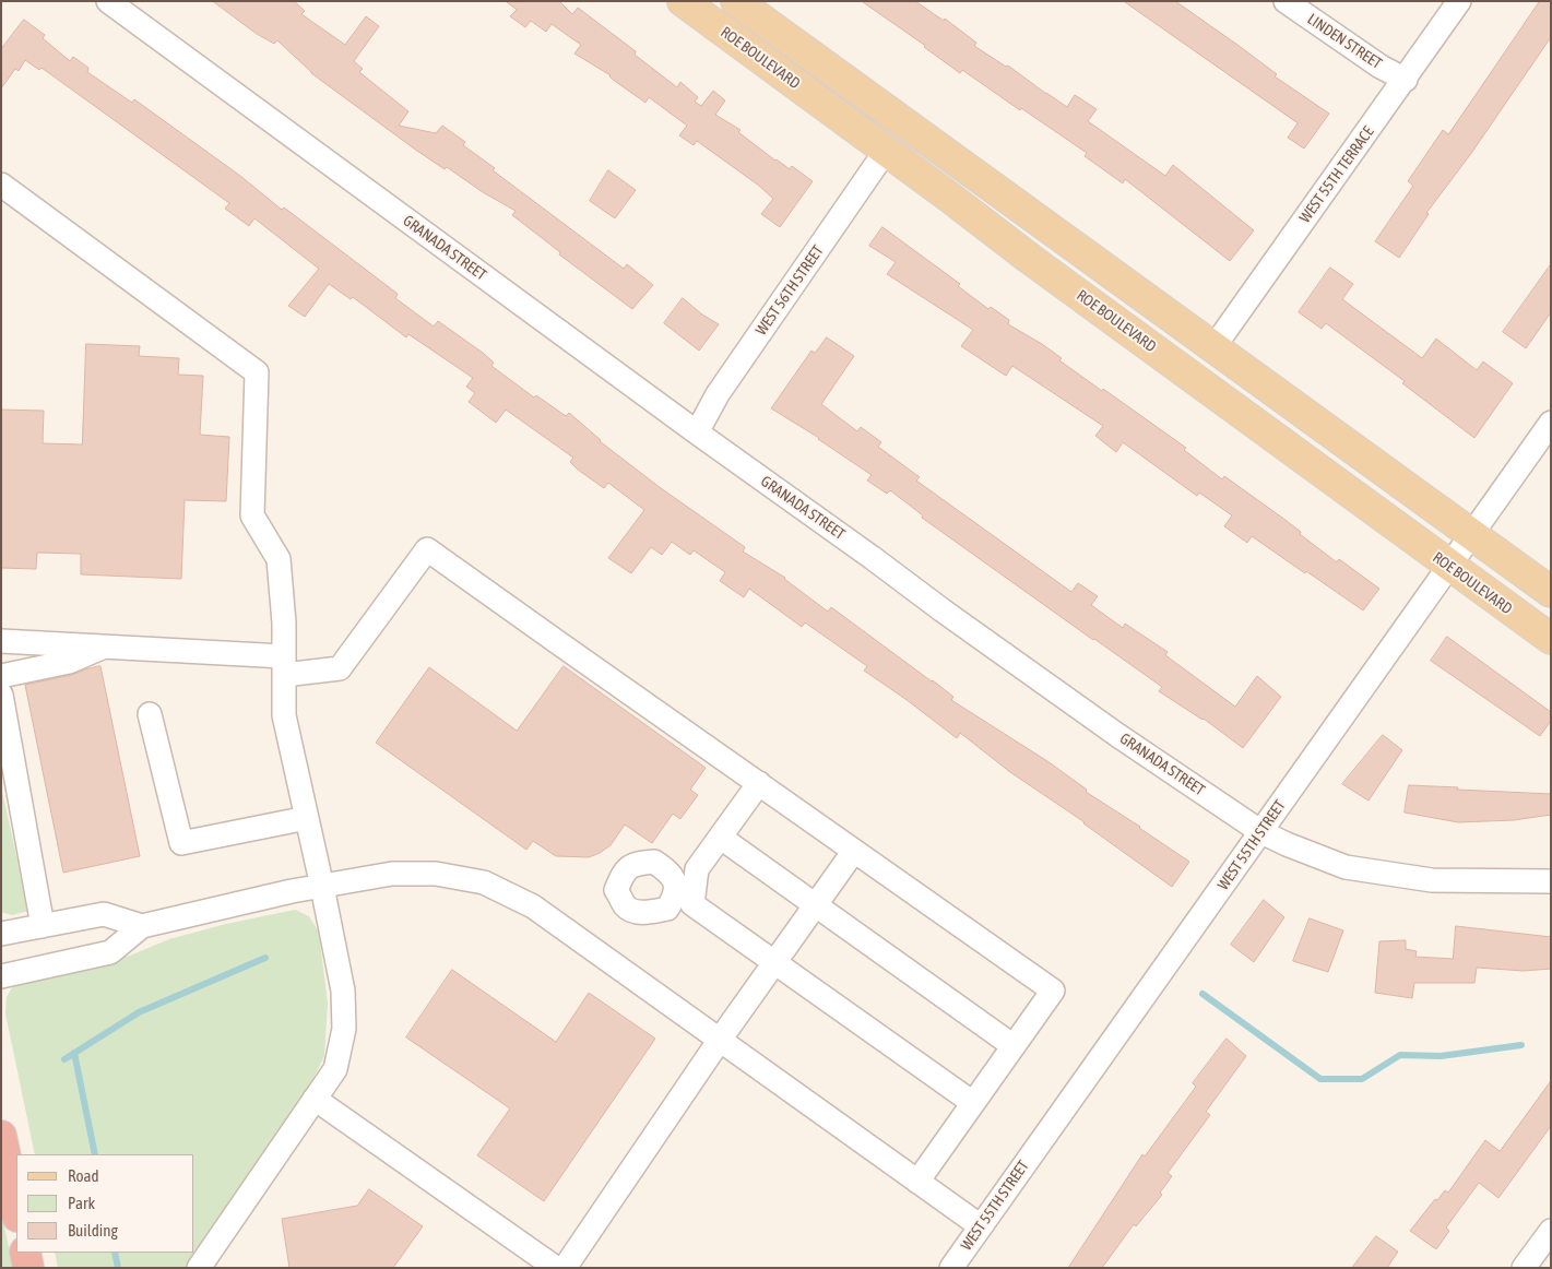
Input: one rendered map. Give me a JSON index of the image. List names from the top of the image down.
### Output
{
  "streets": {
    "main road": ["ROE BOULEVARD"],
    "street": [
      "LINDEN STREET",
      "WEST 55TH TERRACE",
      "GRANADA STREET",
      "WEST 56TH STREET",
      "WEST 55TH STREET"
    ]
  },
  "crossings": [
    ["LINDEN STREET", "WEST 55TH TERRACE"],
    ["ROE BOULEVARD", "WEST 55TH TERRACE"],
    ["ROE BOULEVARD", "WEST 56TH STREET"],
    ["ROE BOULEVARD", "WEST 55TH STREET"],
    ["GRANADA STREET", "WEST 56TH STREET"],
    ["GRANADA STREET", "WEST 55TH STREET"]
  ],
  "legend": ["Road", "Park", "Building"]
}
